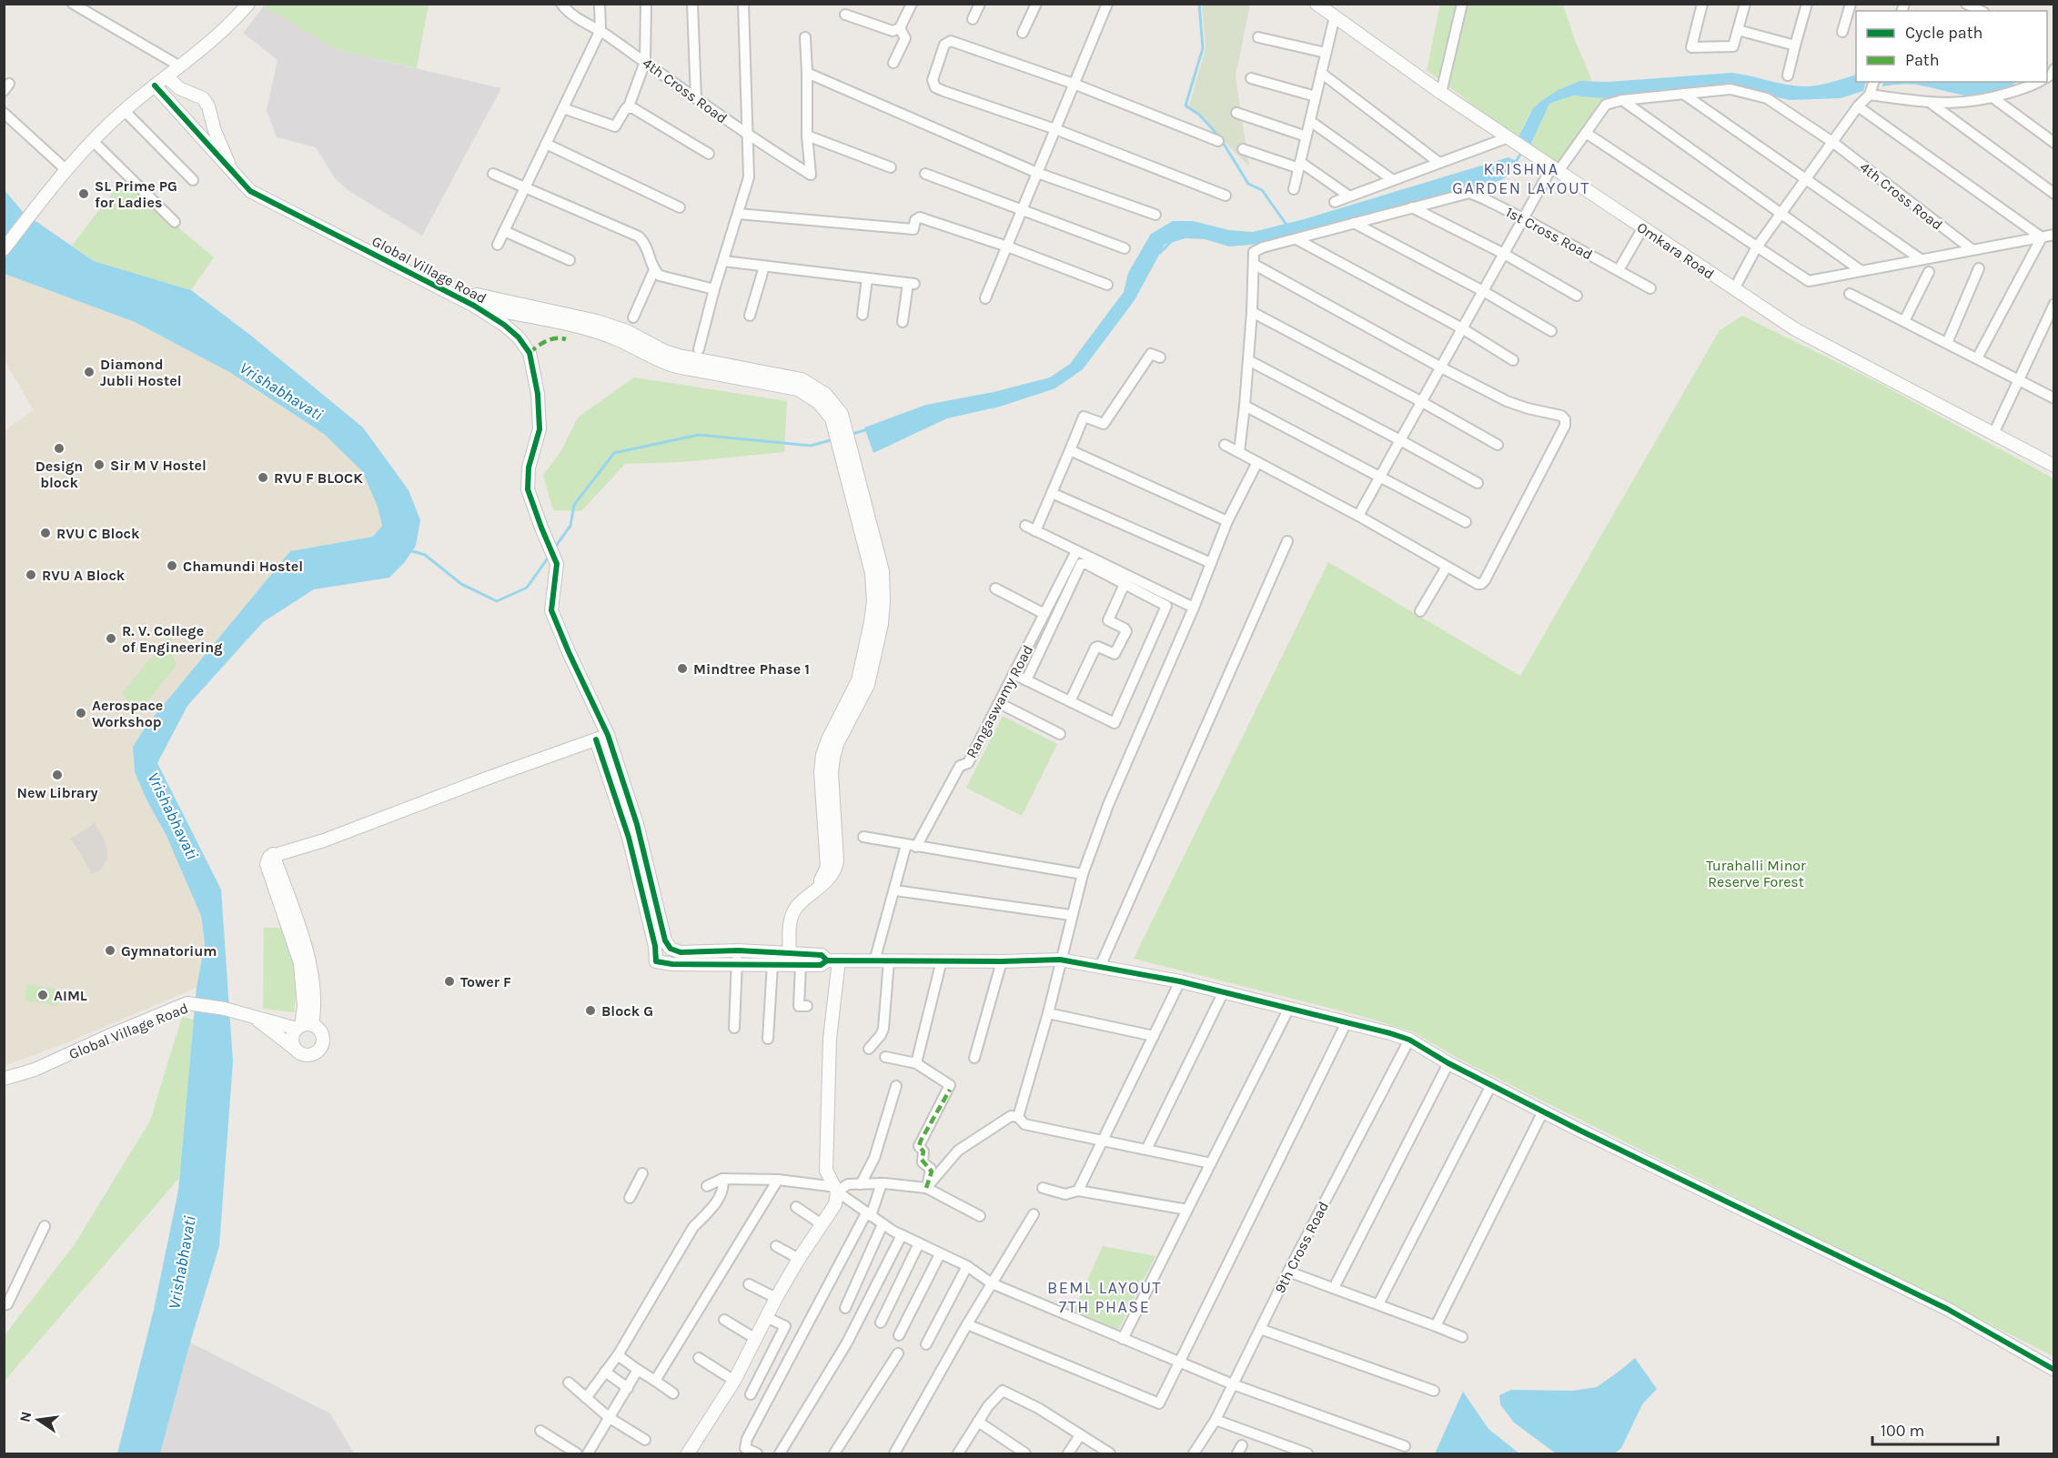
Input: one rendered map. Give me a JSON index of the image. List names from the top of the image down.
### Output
{
  "streets": {
    "street": [
      "4th Cross Road",
      "1st Cross Road",
      "Omkara Road",
      "Global Village Road",
      "Rangaswamy Road",
      "9th Cross Road"
    ]
  },
  "districts": ["KRISHNA GARDEN LAYOUT", "BEML LAYOUT 7TH PHASE"],
  "water": ["Vrishabhavati"],
  "parks": ["Turahalli Minor Reserve Forest"],
  "places": [
    "SL Prime PG for Ladies",
    "Diamond Jubli Hostel",
    "Design block",
    "Sir M V Hostel",
    "RVU F BLOCK",
    "RVU C Block",
    "Chamundi Hostel",
    "RVU A Block",
    "R. V. College of Engineering",
    "Mindtree Phase 1",
    "Aerospace Workshop",
    "New Library",
    "Gymnatorium",
    "Tower F",
    "AIML",
    "Block G"
  ],
  "legend": ["Cycle path", "Path"],
  "scale_bar": "100 m",
  "north": "left"
}
